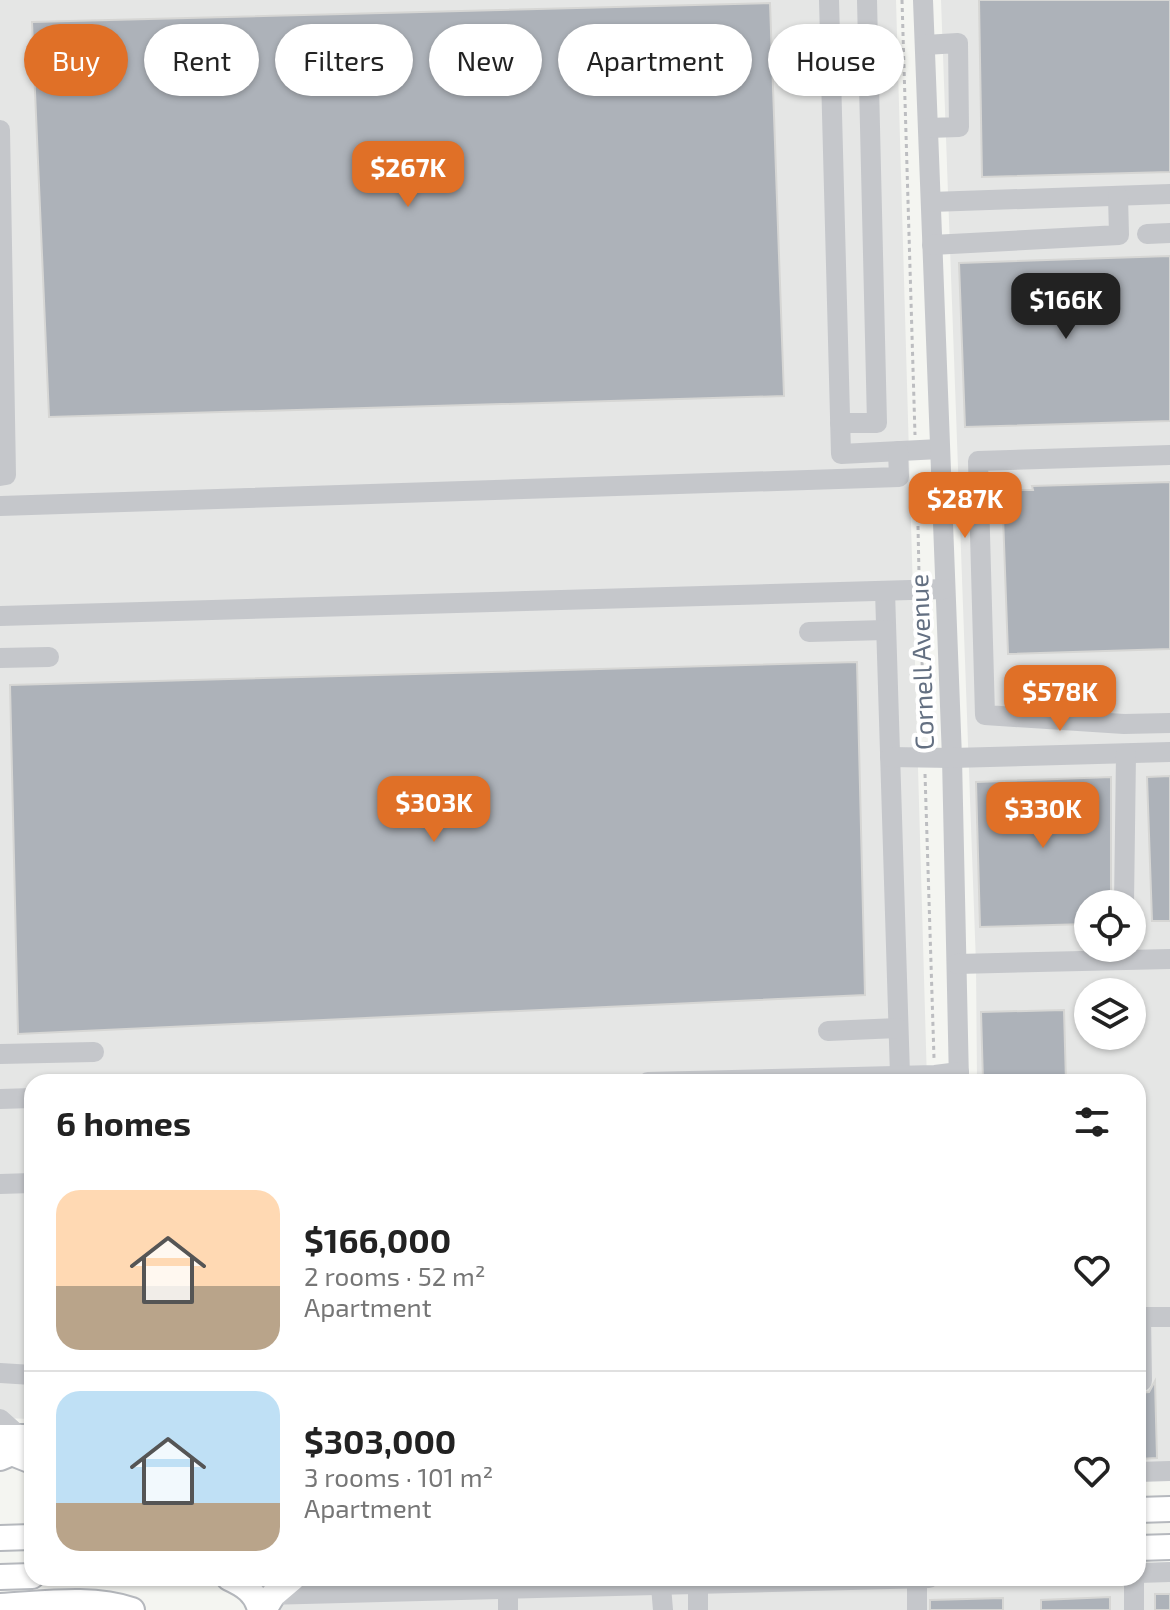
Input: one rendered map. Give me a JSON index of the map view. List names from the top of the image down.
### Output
{
  "streets": {
    "street": ["Cornell Avenue"]
  },
  "page": {
    "chip": [
      "Buy",
      "Rent",
      "Filters",
      "New",
      "Apartment",
      "House"
    ],
    "price": [
      "$267K",
      "$166K",
      "$287K",
      "$578K",
      "$303K",
      "$330K"
    ],
    "heading": "6 homes",
    "list": [
      {
        "name": "$166,000",
        "note": "2 rooms · 52 m² · Apartment"
      },
      {
        "name": "$303,000",
        "note": "3 rooms · 101 m² · Apartment"
      }
    ]
  }
}
